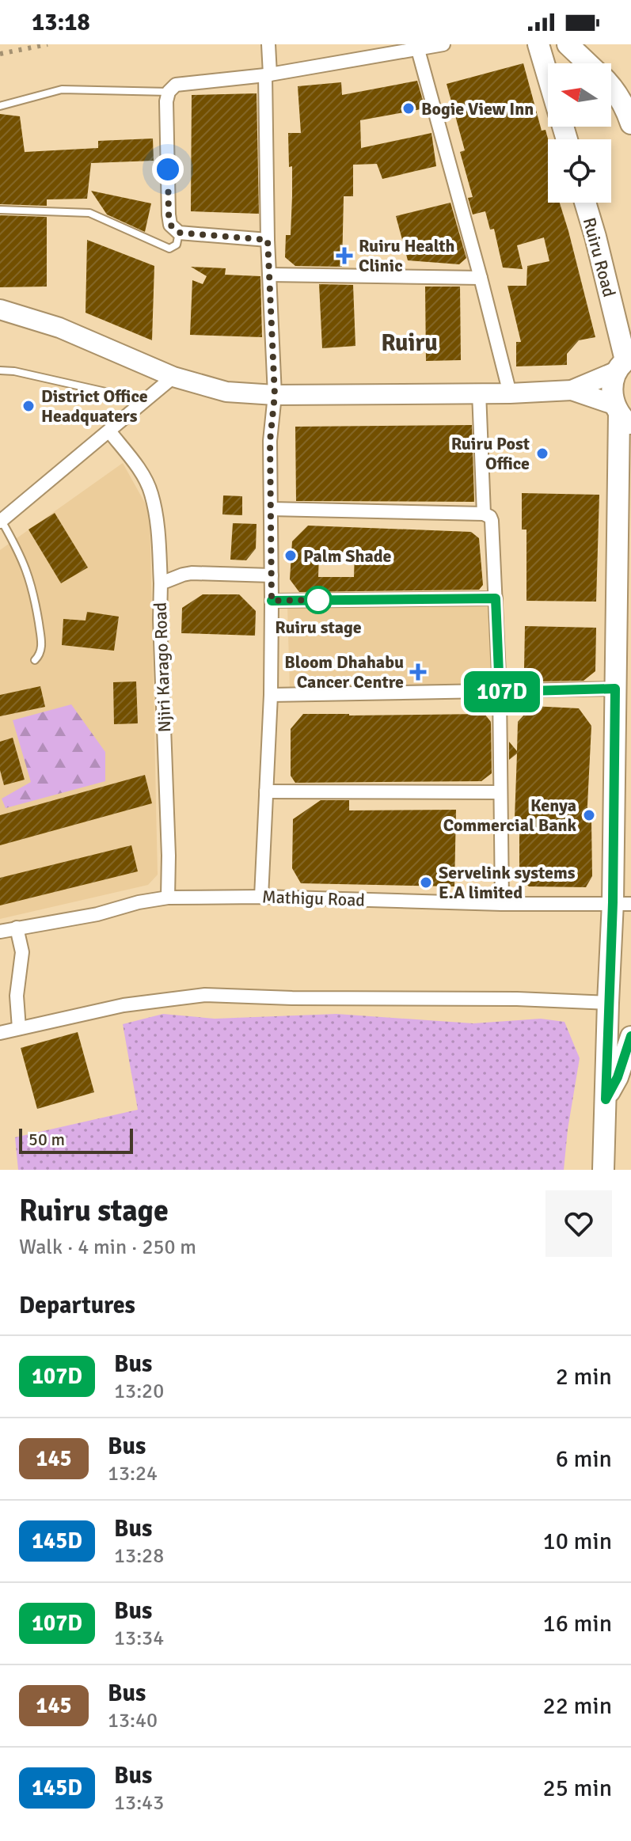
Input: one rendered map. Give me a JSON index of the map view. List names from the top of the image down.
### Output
{
  "streets": {
    "main road": ["Ruiru Road"],
    "street": ["Njiri Karago Road", "Mathigu Road"]
  },
  "crossings": [
    ["Njiri Karago Road", "Mathigu Road"]
  ],
  "districts": ["Ruiru"],
  "places": {
    "other": [
      "Bogie View Inn",
      "District Office Headquaters",
      "Ruiru Post Office",
      "Palm Shade",
      "Ruiru stage",
      "Kenya Commercial Bank",
      "Servelink systems E.A limited"
    ],
    "health": ["Ruiru Health Clinic", "Bloom Dhahabu Cancer Centre"]
  },
  "lines": ["bus line 107D"],
  "scale_bar": "50 m",
  "north": "left",
  "page": {
    "status": "13:18",
    "on_map": "107D",
    "scale": "50 m",
    "heading": [
      ["Ruiru stage", "Walk · 4 min · 250 m"],
      "Departures"
    ],
    "list": [
      {
        "mark": "107D",
        "name": "Bus",
        "note": "13:20",
        "value": "2 min"
      },
      {
        "mark": "145",
        "name": "Bus",
        "note": "13:24",
        "value": "6 min"
      },
      {
        "mark": "145D",
        "name": "Bus",
        "note": "13:28",
        "value": "10 min"
      },
      {
        "mark": "107D",
        "name": "Bus",
        "note": "13:34",
        "value": "16 min"
      },
      {
        "mark": "145",
        "name": "Bus",
        "note": "13:40",
        "value": "22 min"
      },
      {
        "mark": "145D",
        "name": "Bus",
        "note": "13:43",
        "value": "25 min"
      }
    ]
  }
}
